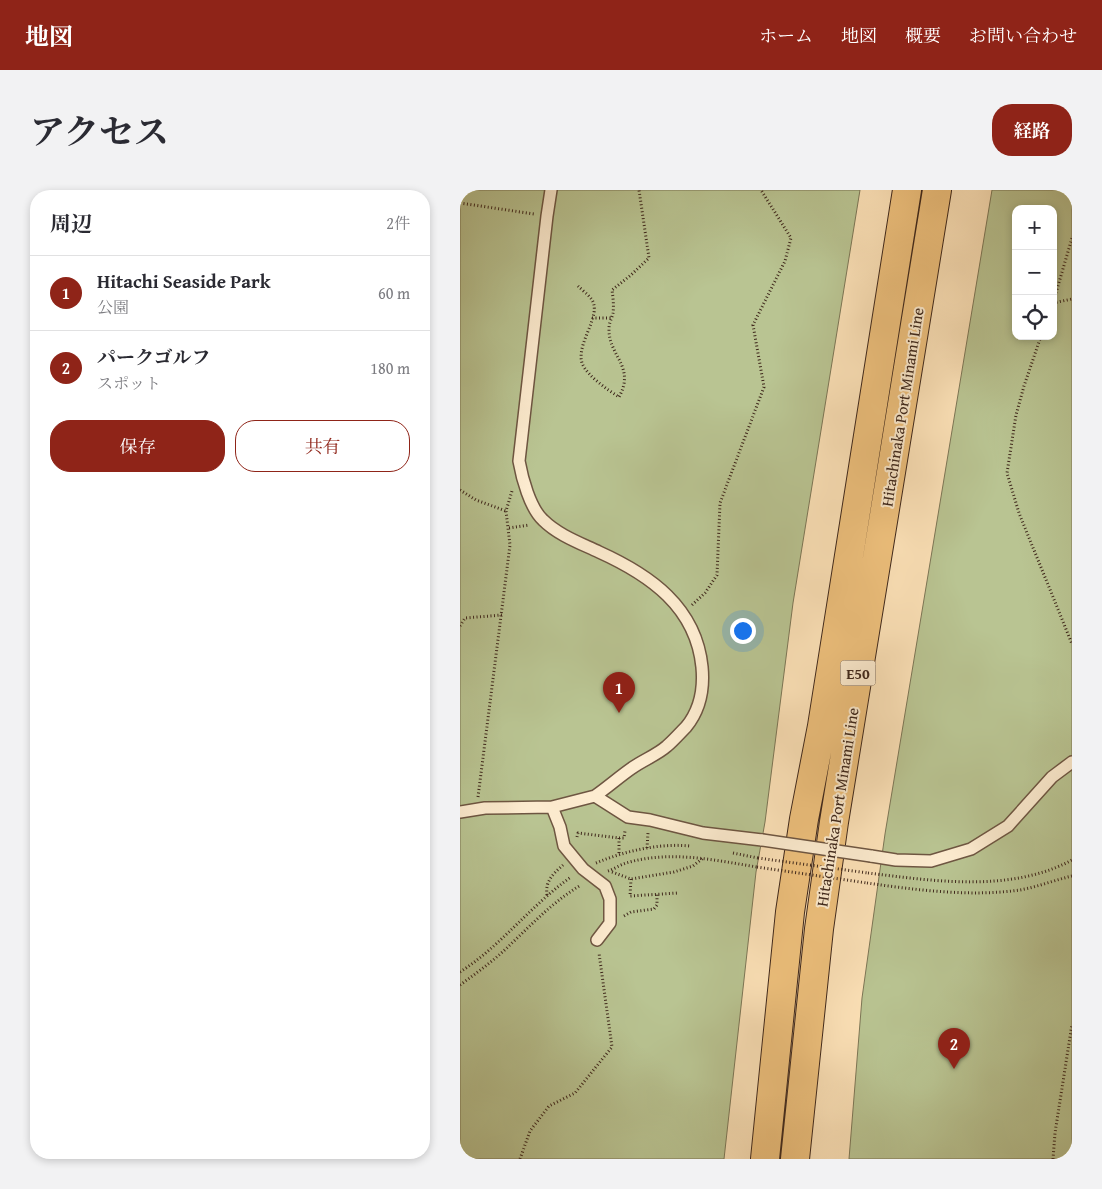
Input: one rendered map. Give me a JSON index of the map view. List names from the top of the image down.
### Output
{
  "streets": {
    "highway": ["Hitachinaka Port Minami Line", "E50"]
  },
  "page": {
    "header": "地図",
    "nav": [
      "ホーム",
      "地図",
      "概要",
      "お問い合わせ"
    ],
    "title": "アクセス",
    "buttons": [
      "経路",
      ["保存", "共有"]
    ],
    "heading": ["周辺", "2件"],
    "map_buttons": ["+", "−"],
    "list": [
      {
        "mark": "1",
        "name": "Hitachi Seaside Park",
        "note": "公園",
        "value": "60 m"
      },
      {
        "mark": "2",
        "name": "パークゴルフ",
        "note": "スポット",
        "value": "180 m"
      }
    ],
    "pins": ["1", "2"]
  }
}
